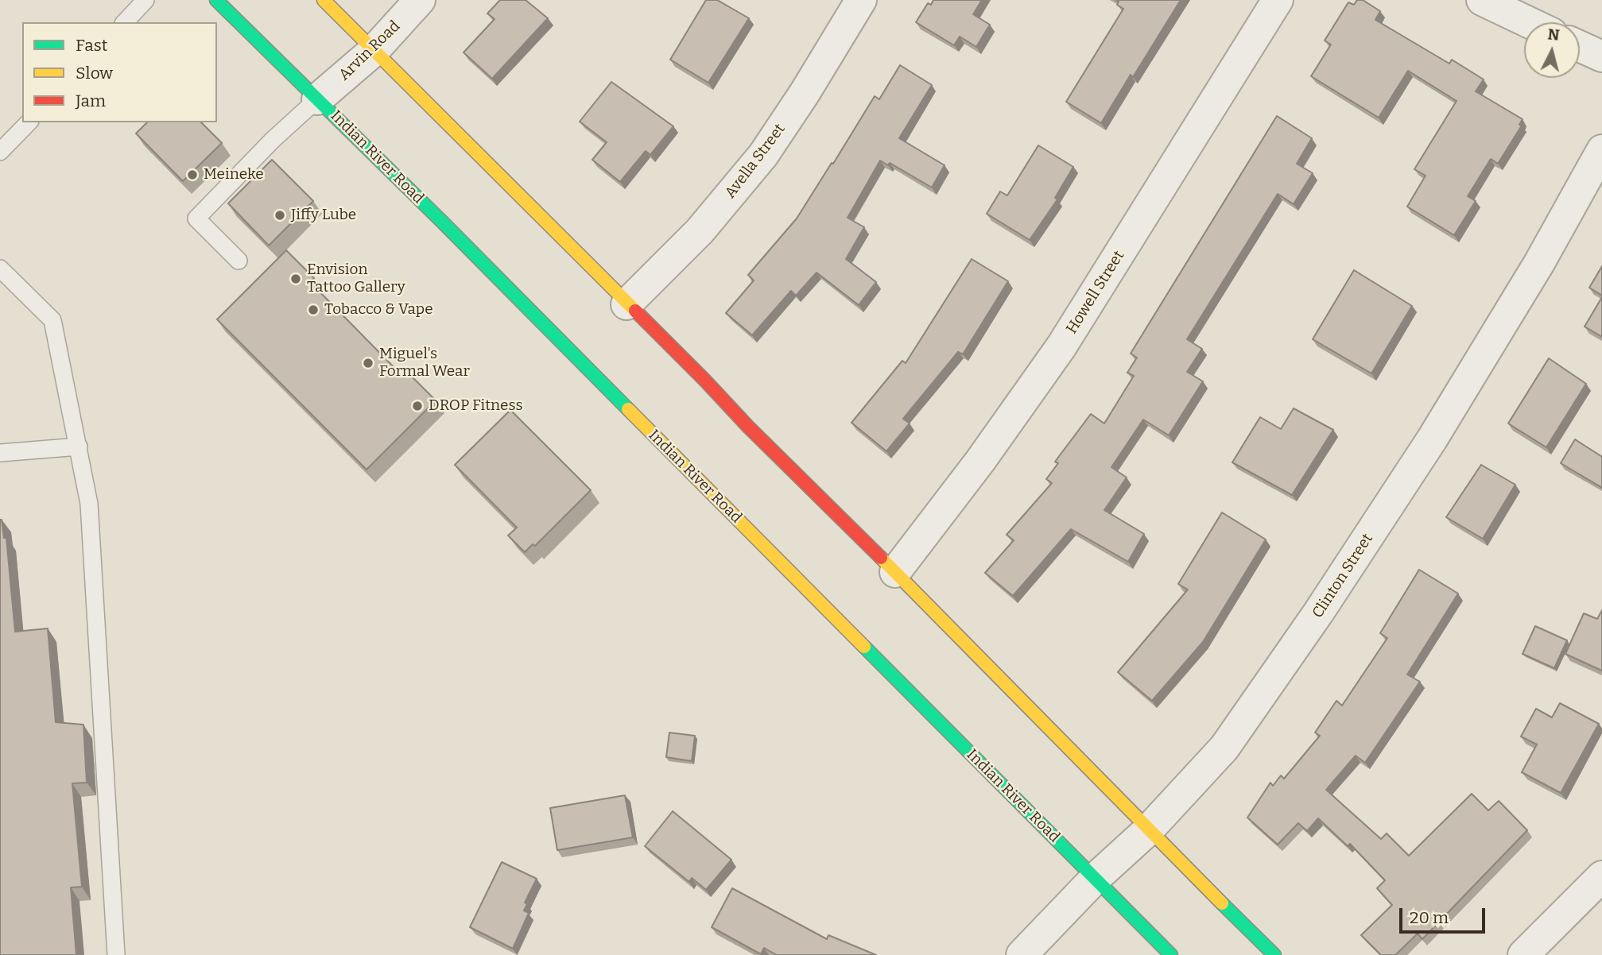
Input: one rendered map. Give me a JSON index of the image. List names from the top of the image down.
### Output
{
  "streets": {
    "main road": ["Indian River Road"],
    "street": [
      "Arvin Road",
      "Avella Street",
      "Howell Street",
      "Clinton Street"
    ]
  },
  "crossings": [
    ["Arvin Road", "Indian River Road"],
    ["Indian River Road", "Clinton Street"]
  ],
  "places": [
    "Meineke",
    "Jiffy Lube",
    "Envision Tattoo Gallery",
    "Tobacco & Vape",
    "Miguel's Formal Wear",
    "DROP Fitness"
  ],
  "legend": ["Fast", "Slow", "Jam"],
  "scale_bar": "20 m",
  "north": "top"
}
